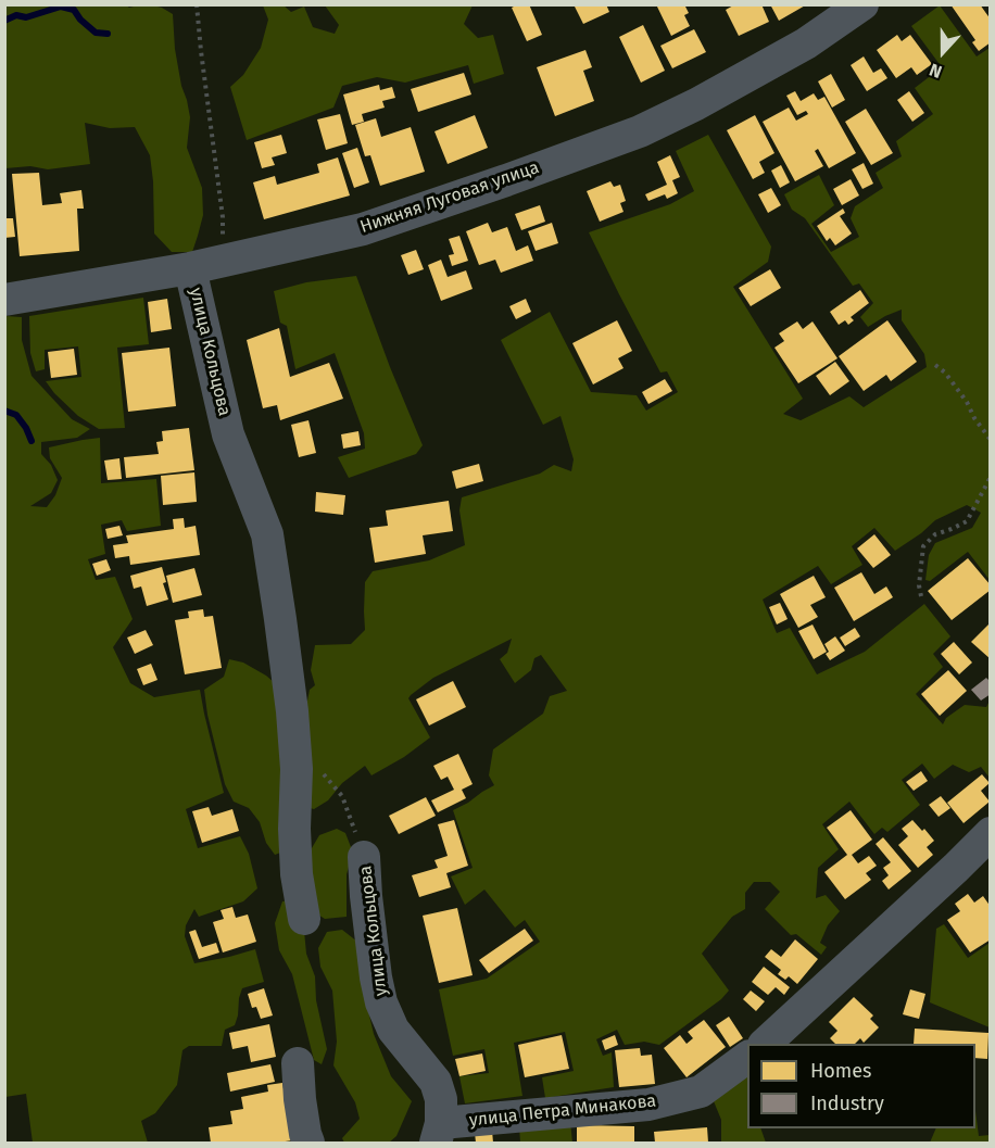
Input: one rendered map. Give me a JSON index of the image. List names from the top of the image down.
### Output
{
  "streets": {
    "street": ["Нижняя Луговая улица", "улица Кольцова", "улица Петра Минакова"]
  },
  "crossings": [
    ["Нижняя Луговая улица", "улица Кольцова"],
    ["улица Кольцова", "улица Петра Минакова"]
  ],
  "legend": ["Homes", "Industry"],
  "north": "bottom"
}
